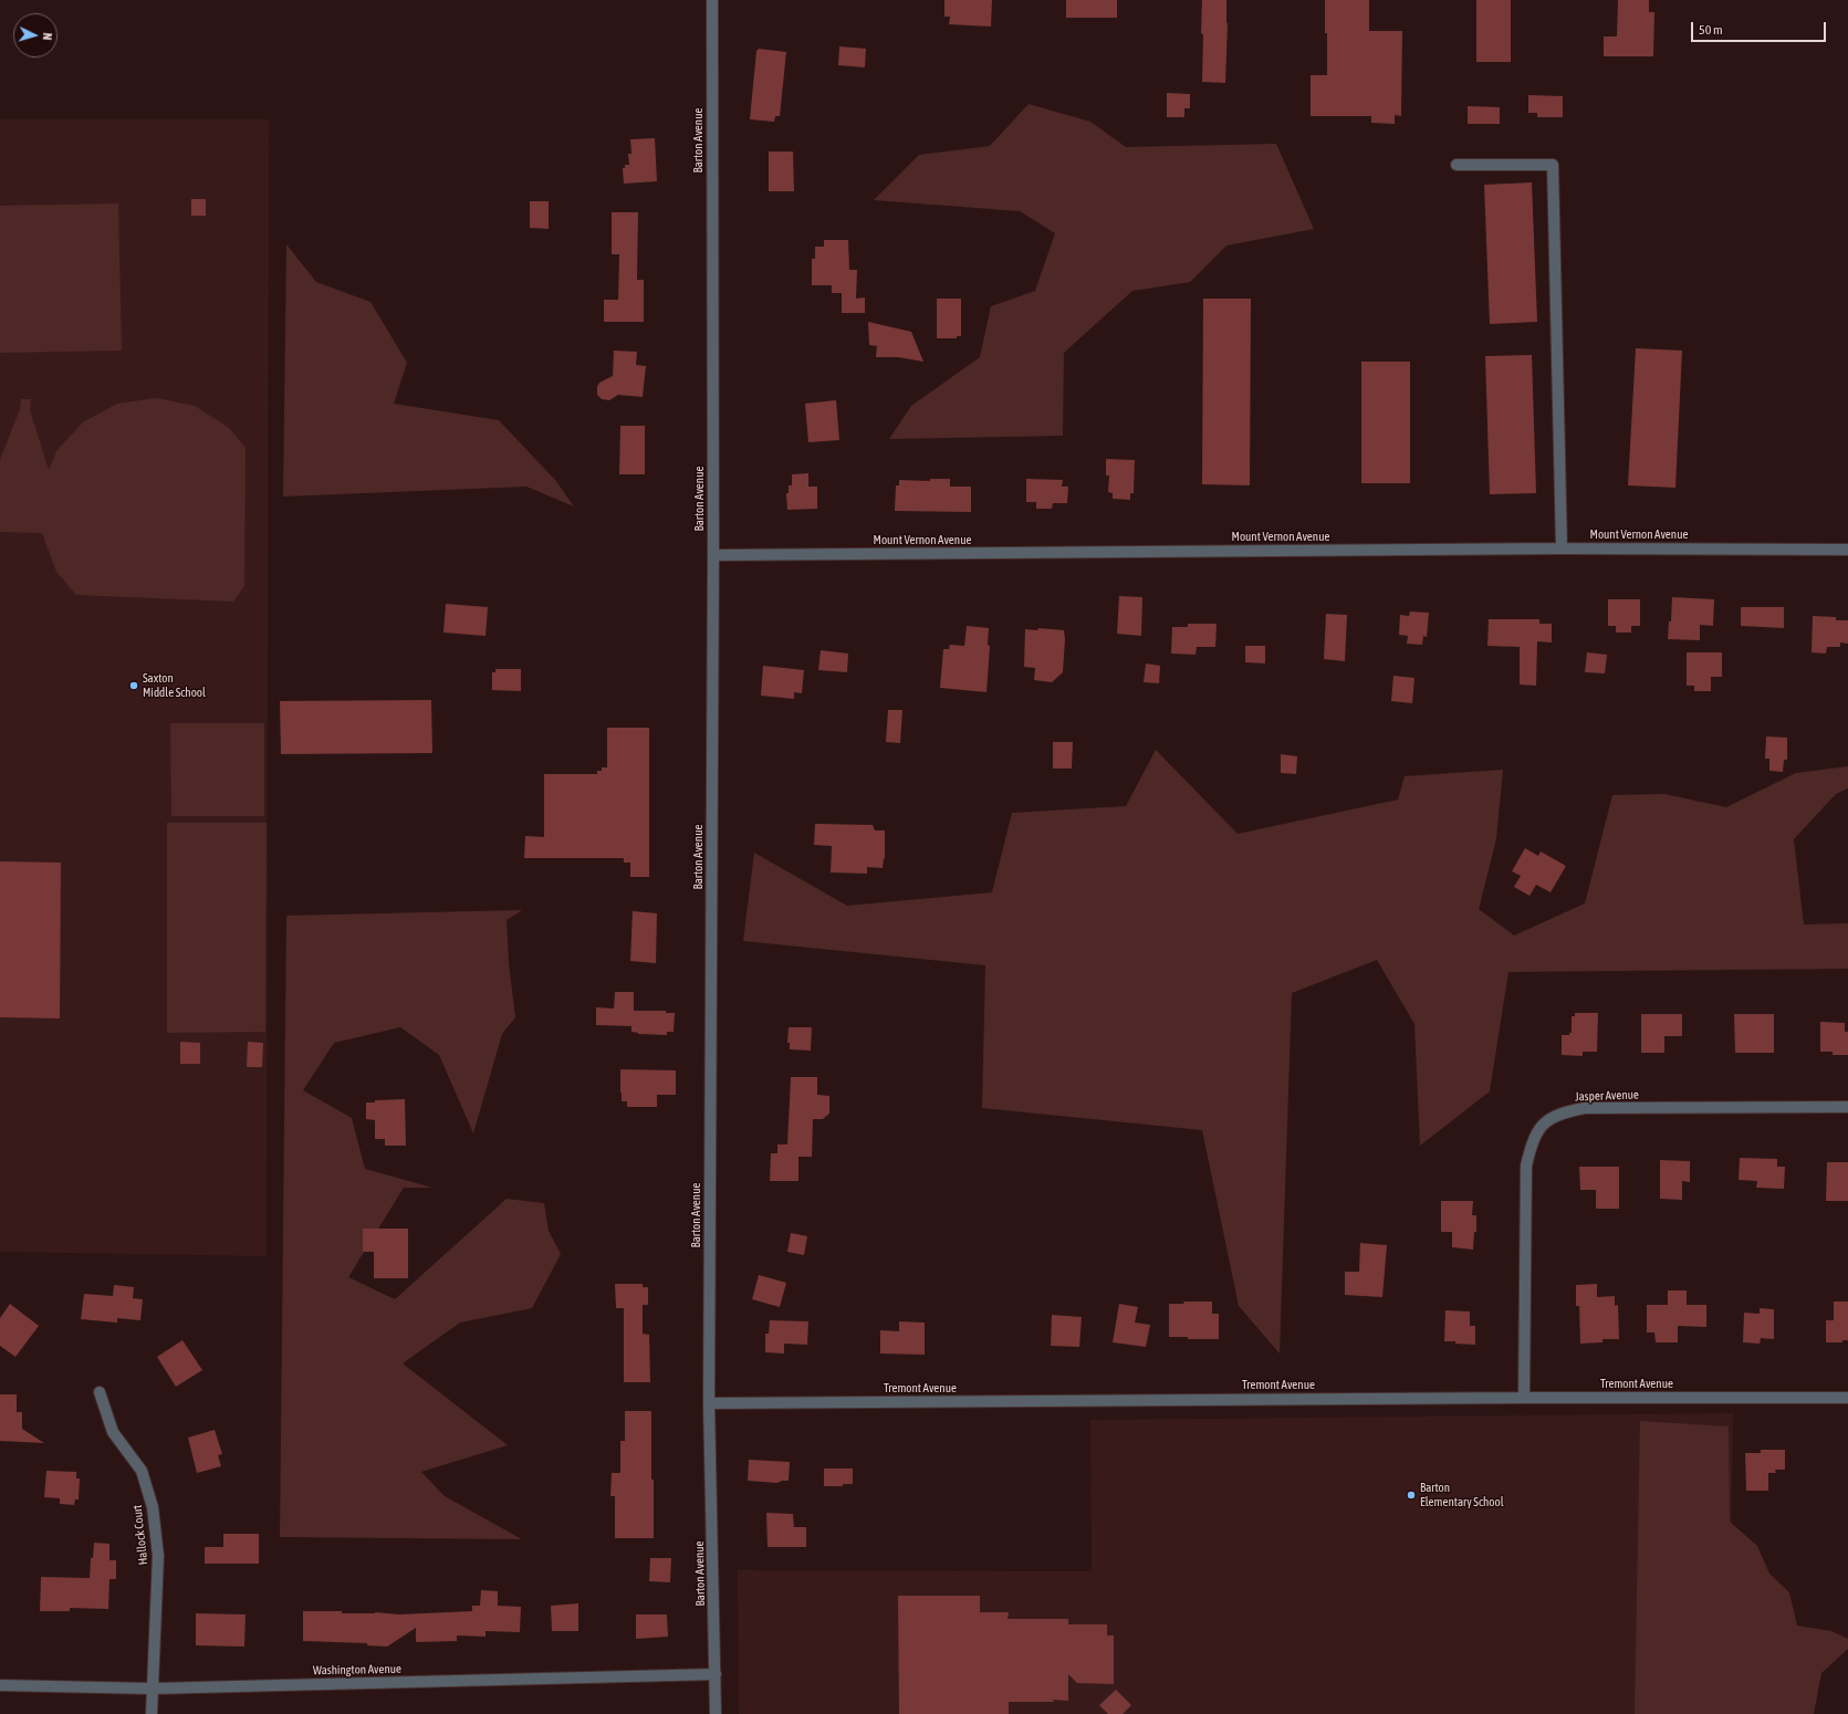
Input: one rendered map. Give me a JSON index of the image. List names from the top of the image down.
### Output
{
  "streets": {
    "street": [
      "Barton Avenue",
      "Mount Vernon Avenue",
      "Jasper Avenue",
      "Tremont Avenue",
      "Hallock Court",
      "Washington Avenue"
    ]
  },
  "crossings": [
    ["Barton Avenue", "Mount Vernon Avenue"],
    ["Barton Avenue", "Tremont Avenue"],
    ["Barton Avenue", "Washington Avenue"],
    ["Jasper Avenue", "Tremont Avenue"],
    ["Hallock Court", "Washington Avenue"]
  ],
  "places": ["Saxton Middle School", "Barton Elementary School"],
  "scale_bar": "50 m",
  "north": "right"
}
